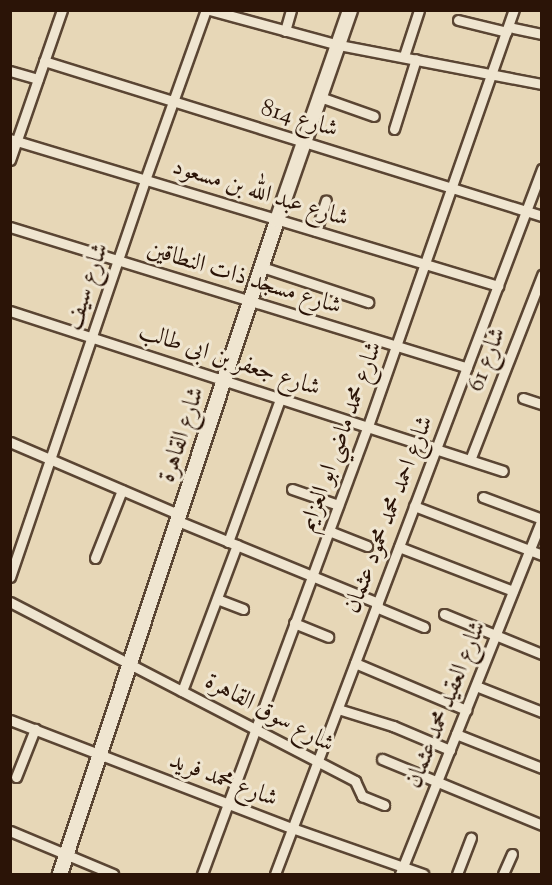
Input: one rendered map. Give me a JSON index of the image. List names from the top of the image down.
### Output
{
  "streets": {
    "street": [
      "شارع 814",
      "شارع عبد الله بن مسعود",
      "شارع مسجد ذات النطاقين",
      "شارع سيف",
      "شارع 61",
      "شارع جعفر بن ابى طالب",
      "شارع القاهرة",
      "شارع محمد ماضي ابو العزايم",
      "شارع احمد محمد محمود عثمان",
      "شارع العقيد محمد عثمان",
      "شارع سوق القاهرة",
      "شارع محمد فريد"
    ]
  },
  "crossings": [
    ["شارع 814", "شارع سيف"],
    ["شارع 814", "شارع القاهرة"],
    ["شارع 814", "شارع محمد ماضي ابو العزايم"],
    ["شارع 814", "شارع احمد محمد محمود عثمان"],
    ["شارع عبد الله بن مسعود", "شارع سيف"],
    ["شارع عبد الله بن مسعود", "شارع القاهرة"],
    ["شارع عبد الله بن مسعود", "شارع محمد ماضي ابو العزايم"],
    ["شارع عبد الله بن مسعود", "شارع احمد محمد محمود عثمان"],
    ["شارع مسجد ذات النطاقين", "شارع سيف"],
    ["شارع مسجد ذات النطاقين", "شارع القاهرة"],
    ["شارع مسجد ذات النطاقين", "شارع محمد ماضي ابو العزايم"],
    ["شارع مسجد ذات النطاقين", "شارع احمد محمد محمود عثمان"],
    ["شارع سيف", "شارع جعفر بن ابى طالب"],
    ["شارع 61", "شارع جعفر بن ابى طالب"],
    ["شارع جعفر بن ابى طالب", "شارع القاهرة"],
    ["شارع جعفر بن ابى طالب", "شارع محمد ماضي ابو العزايم"],
    ["شارع جعفر بن ابى طالب", "شارع احمد محمد محمود عثمان"],
    ["شارع القاهرة", "شارع سوق القاهرة"],
    ["شارع القاهرة", "شارع محمد فريد"],
    ["شارع محمد ماضي ابو العزايم", "شارع سوق القاهرة"],
    ["شارع محمد ماضي ابو العزايم", "شارع محمد فريد"],
    ["شارع احمد محمد محمود عثمان", "شارع سوق القاهرة"],
    ["شارع احمد محمد محمود عثمان", "شارع محمد فريد"],
    ["شارع العقيد محمد عثمان", "شارع محمد فريد"]
  ]
}
